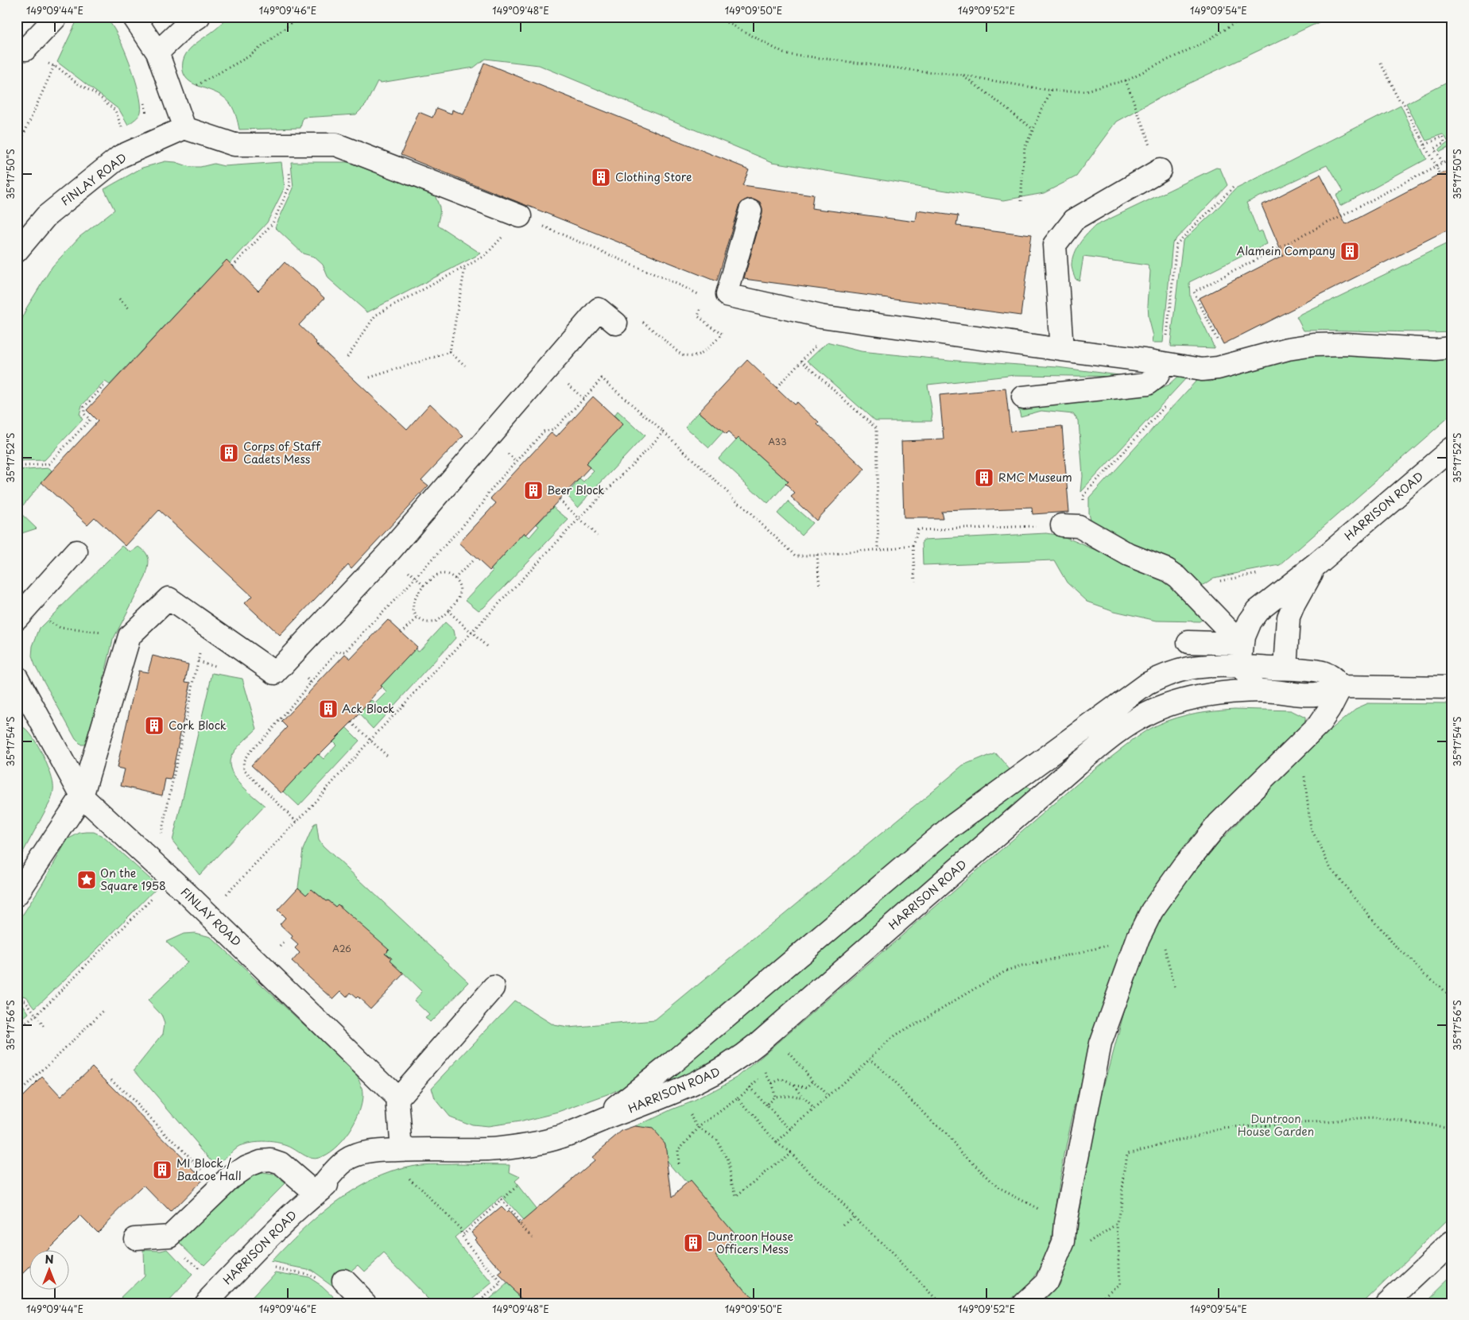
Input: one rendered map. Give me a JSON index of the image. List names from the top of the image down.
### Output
{
  "streets": {
    "street": ["FINLAY ROAD", "HARRISON ROAD"]
  },
  "parks": ["Duntroon House Garden"],
  "places": {
    "building": [
      "Clothing Store",
      "Alamein Company",
      "Corps of Staff Cadets Mess",
      "RMC Museum",
      "Beer Block",
      "Ack Block",
      "Cork Block",
      "MI Block / Badcoe Hall",
      "Duntroon House - Officers Mess"
    ],
    "place": ["On the Square 1958"]
  },
  "house_numbers": ["A33", "A26"],
  "north": "top",
  "coordinates": [
    "149°09'44\"E",
    "149°09'46\"E",
    "149°09'48\"E",
    "149°09'50\"E",
    "149°09'52\"E",
    "149°09'54\"E",
    "35°17'50\"S",
    "35°17'52\"S",
    "35°17'54\"S",
    "35°17'56\"S"
  ]
}
